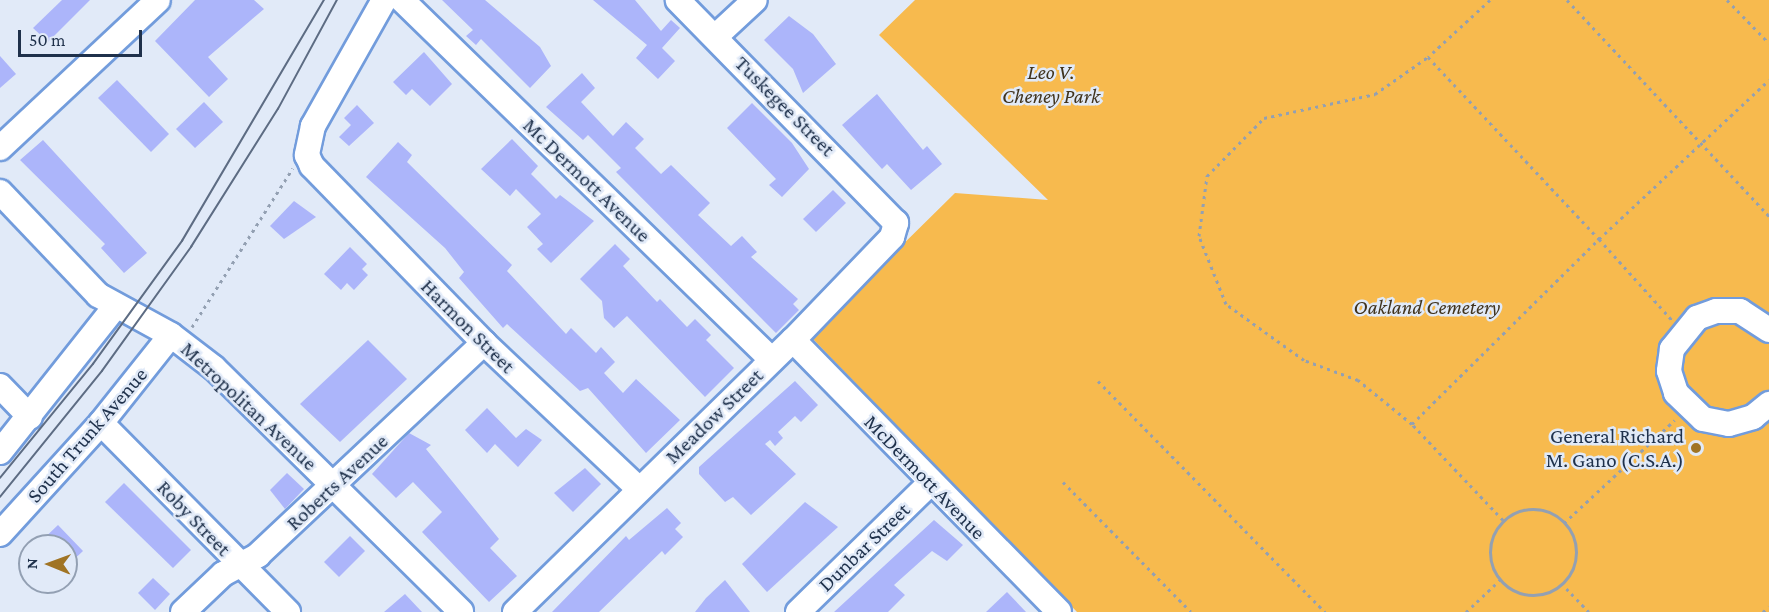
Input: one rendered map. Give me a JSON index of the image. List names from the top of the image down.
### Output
{
  "streets": {
    "street": [
      "Tuskegee Street",
      "Mc Dermott Avenue",
      "Harmon Street",
      "Metropolitan Avenue",
      "Meadow Street",
      "South Trunk Avenue",
      "McDermott Avenue",
      "Roberts Avenue",
      "Roby Street",
      "Dunbar Street"
    ]
  },
  "crossings": [
    ["Tuskegee Street", "Meadow Street"],
    ["Mc Dermott Avenue", "Meadow Street"],
    ["Harmon Street", "Meadow Street"],
    ["Harmon Street", "Roberts Avenue"],
    ["Metropolitan Avenue", "South Trunk Avenue"],
    ["Metropolitan Avenue", "Roberts Avenue"],
    ["Meadow Street", "McDermott Avenue"],
    ["South Trunk Avenue", "Roby Street"],
    ["McDermott Avenue", "Dunbar Street"],
    ["Roberts Avenue", "Roby Street"]
  ],
  "parks": ["Leo V. Cheney Park", "Oakland Cemetery"],
  "places": ["General Richard M. Gano (C.S.A.)"],
  "scale_bar": "50 m",
  "north": "left"
}
